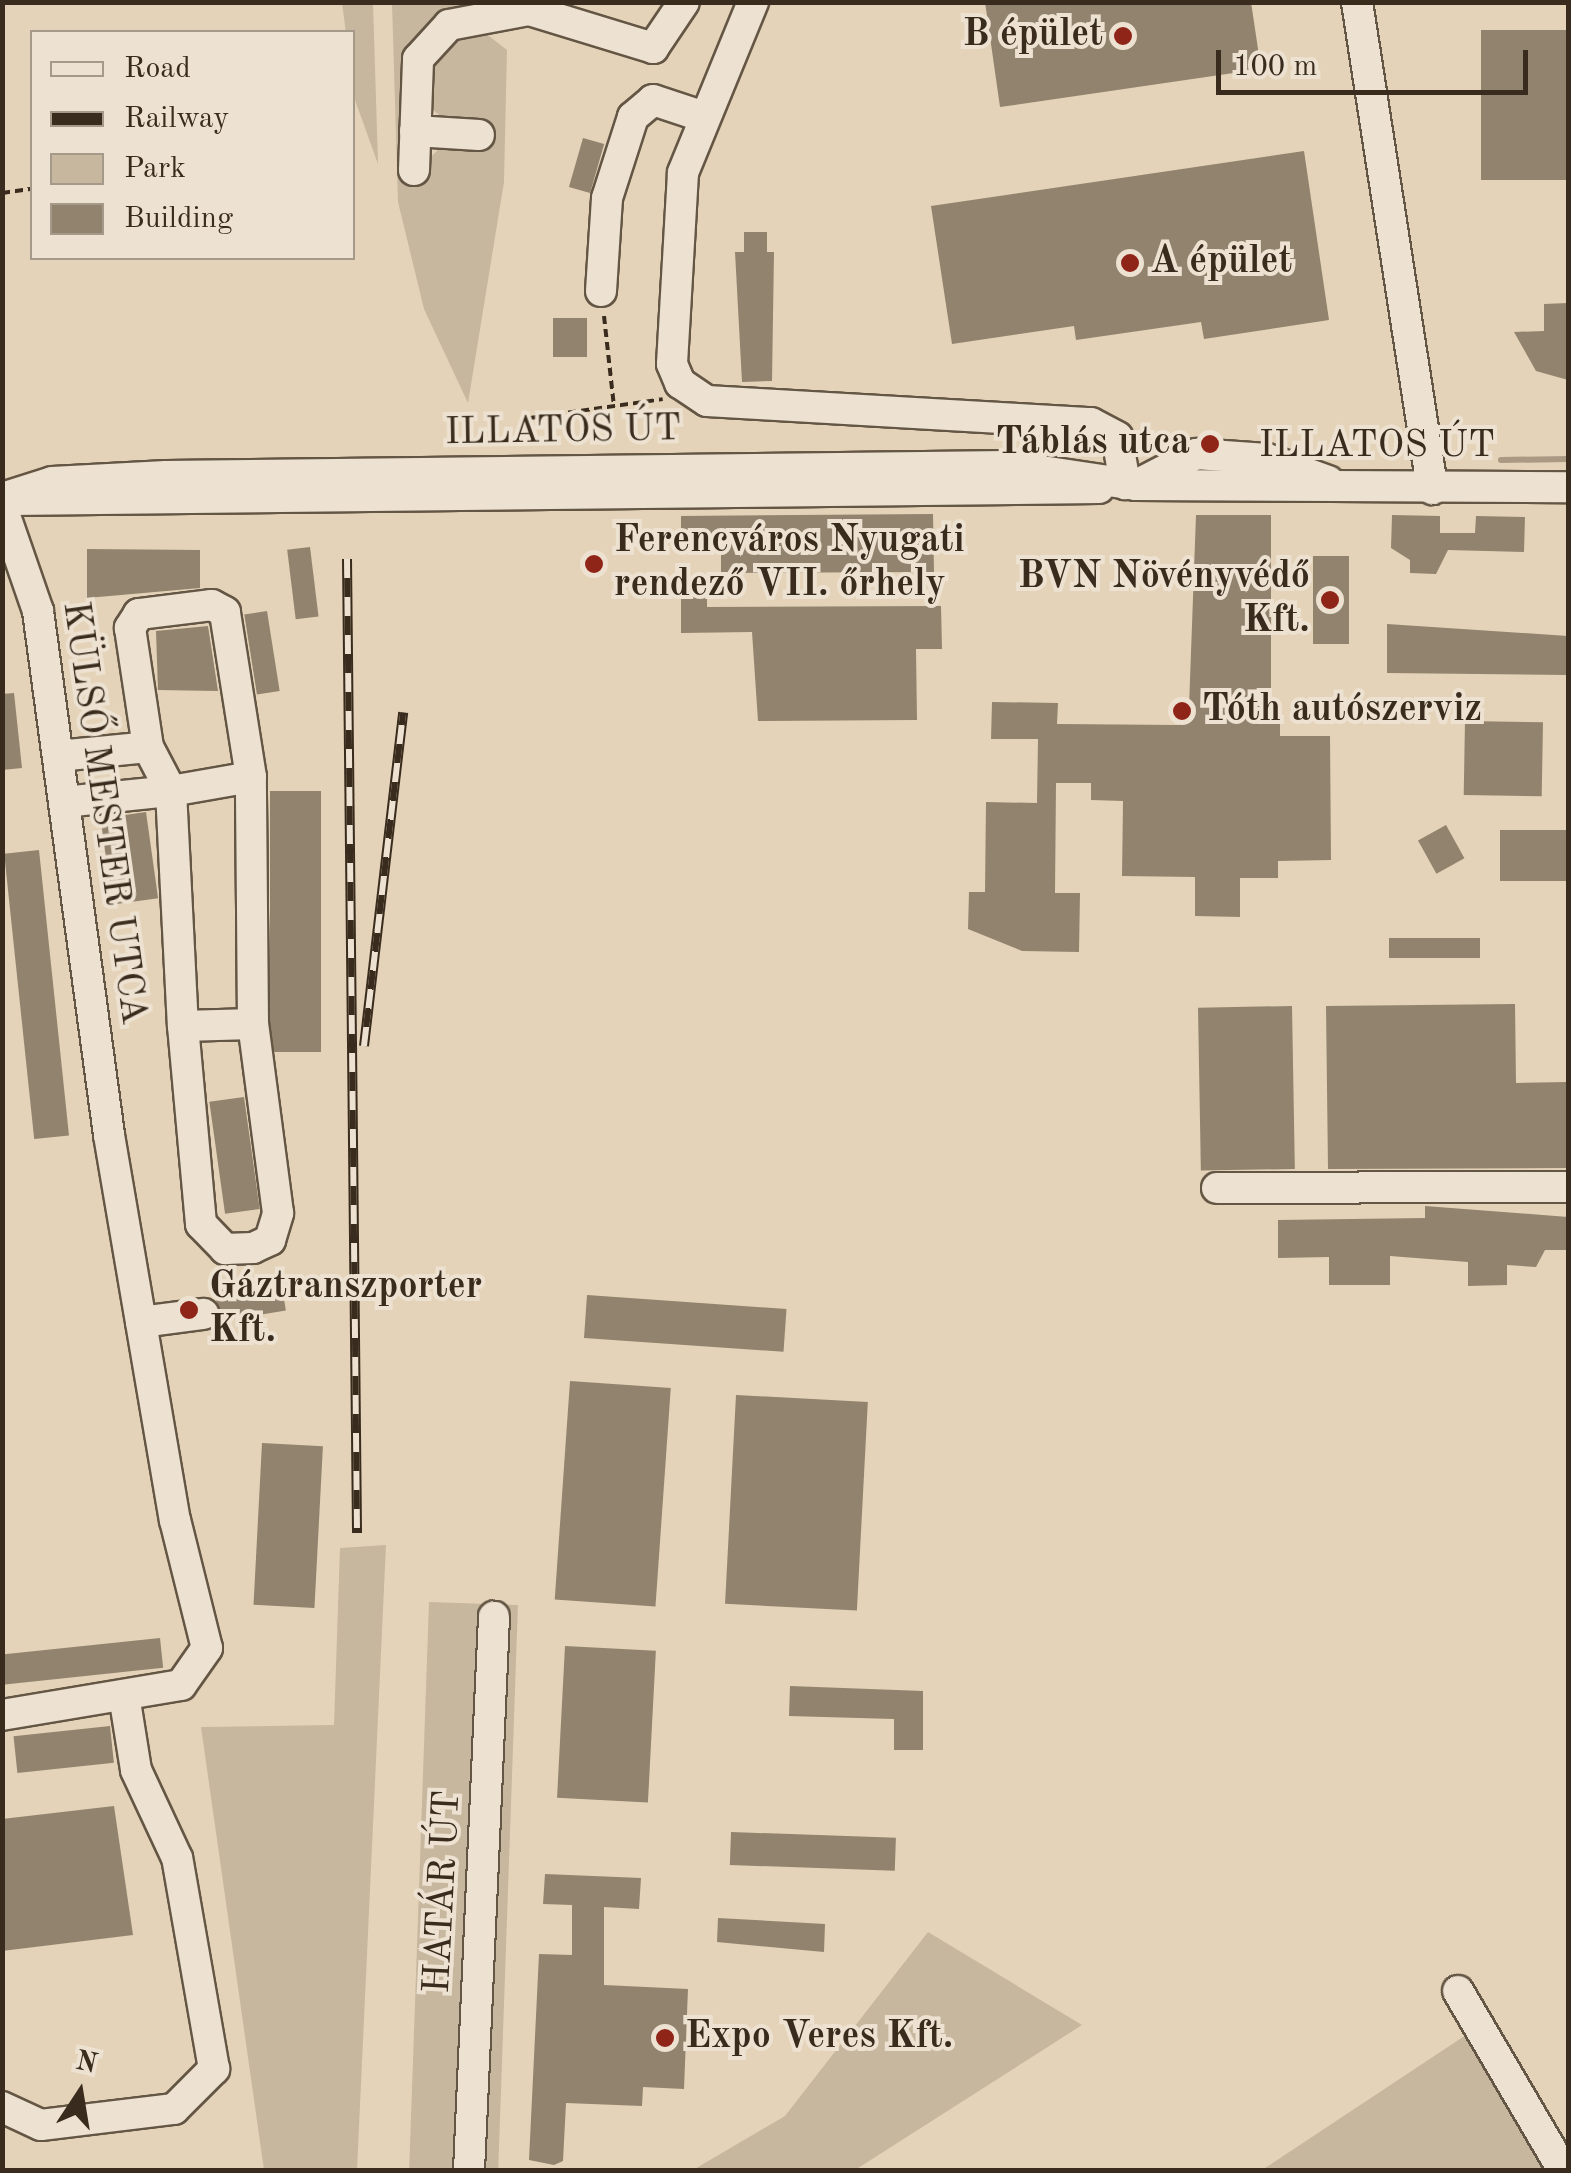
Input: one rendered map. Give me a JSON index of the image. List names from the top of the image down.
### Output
{
  "streets": {
    "street": ["ILLATOS ÚT", "KÜLSŐ MESTER UTCA", "HATÁR ÚT"]
  },
  "places": [
    "B épület",
    "A épület",
    "Táblás utca",
    "Ferencváros Nyugati rendező VII. őrhely",
    "BVN Növényvédő Kft.",
    "Tóth autószerviz",
    "Gáztranszporter Kft.",
    "Expo Veres Kft."
  ],
  "legend": [
    "Road",
    "Railway",
    "Park",
    "Building"
  ],
  "scale_bar": "100 m",
  "north": "top"
}
